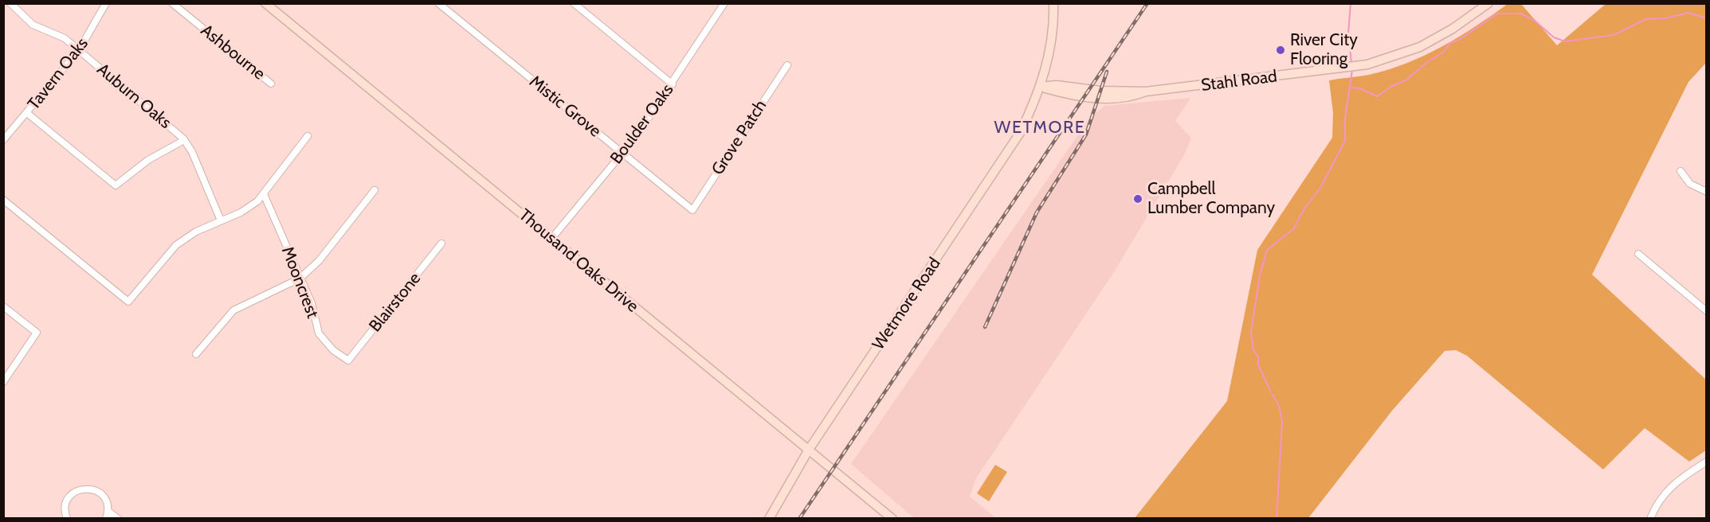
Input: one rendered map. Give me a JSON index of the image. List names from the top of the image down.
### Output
{
  "streets": {
    "main road": ["Stahl Road", "Thousand Oaks Drive", "Wetmore Road"],
    "street": [
      "Ashbourne",
      "Tavern Oaks",
      "Auburn Oaks",
      "Mistic Grove",
      "Boulder Oaks",
      "Grove Patch",
      "Mooncrest",
      "Blairstone"
    ]
  },
  "crossings": [
    ["Tavern Oaks", "Auburn Oaks"],
    ["Stahl Road", "Wetmore Road"],
    ["Mistic Grove", "Boulder Oaks"],
    ["Mistic Grove", "Grove Patch"],
    ["Boulder Oaks", "Thousand Oaks Drive"],
    ["Thousand Oaks Drive", "Wetmore Road"],
    ["Mooncrest", "Blairstone"]
  ],
  "districts": ["WETMORE"],
  "places": ["River City Flooring", "Campbell Lumber Company"]
}
